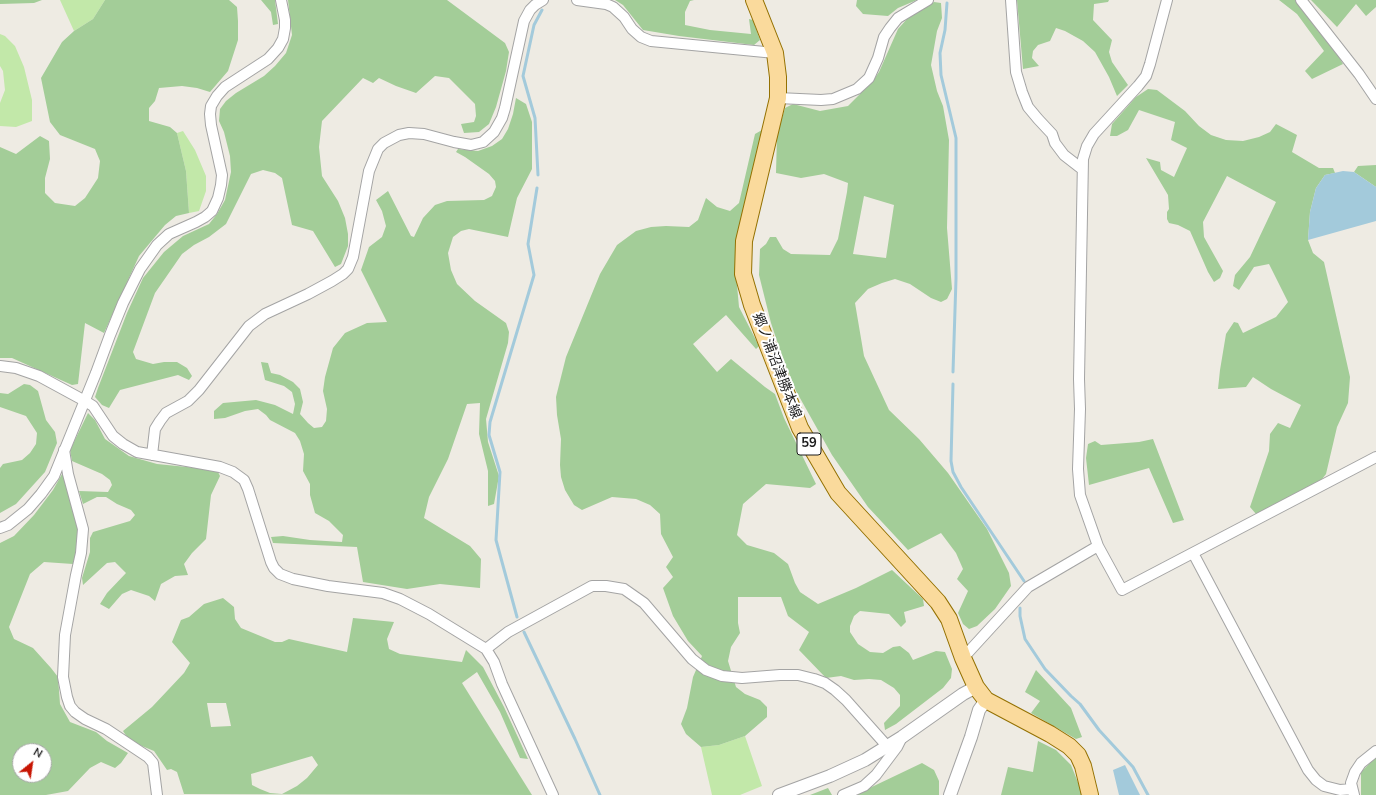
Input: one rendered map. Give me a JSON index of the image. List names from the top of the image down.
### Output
{
  "streets": {
    "main road": ["郷ノ浦沼津勝本線", "59"]
  },
  "north": "top right"
}
